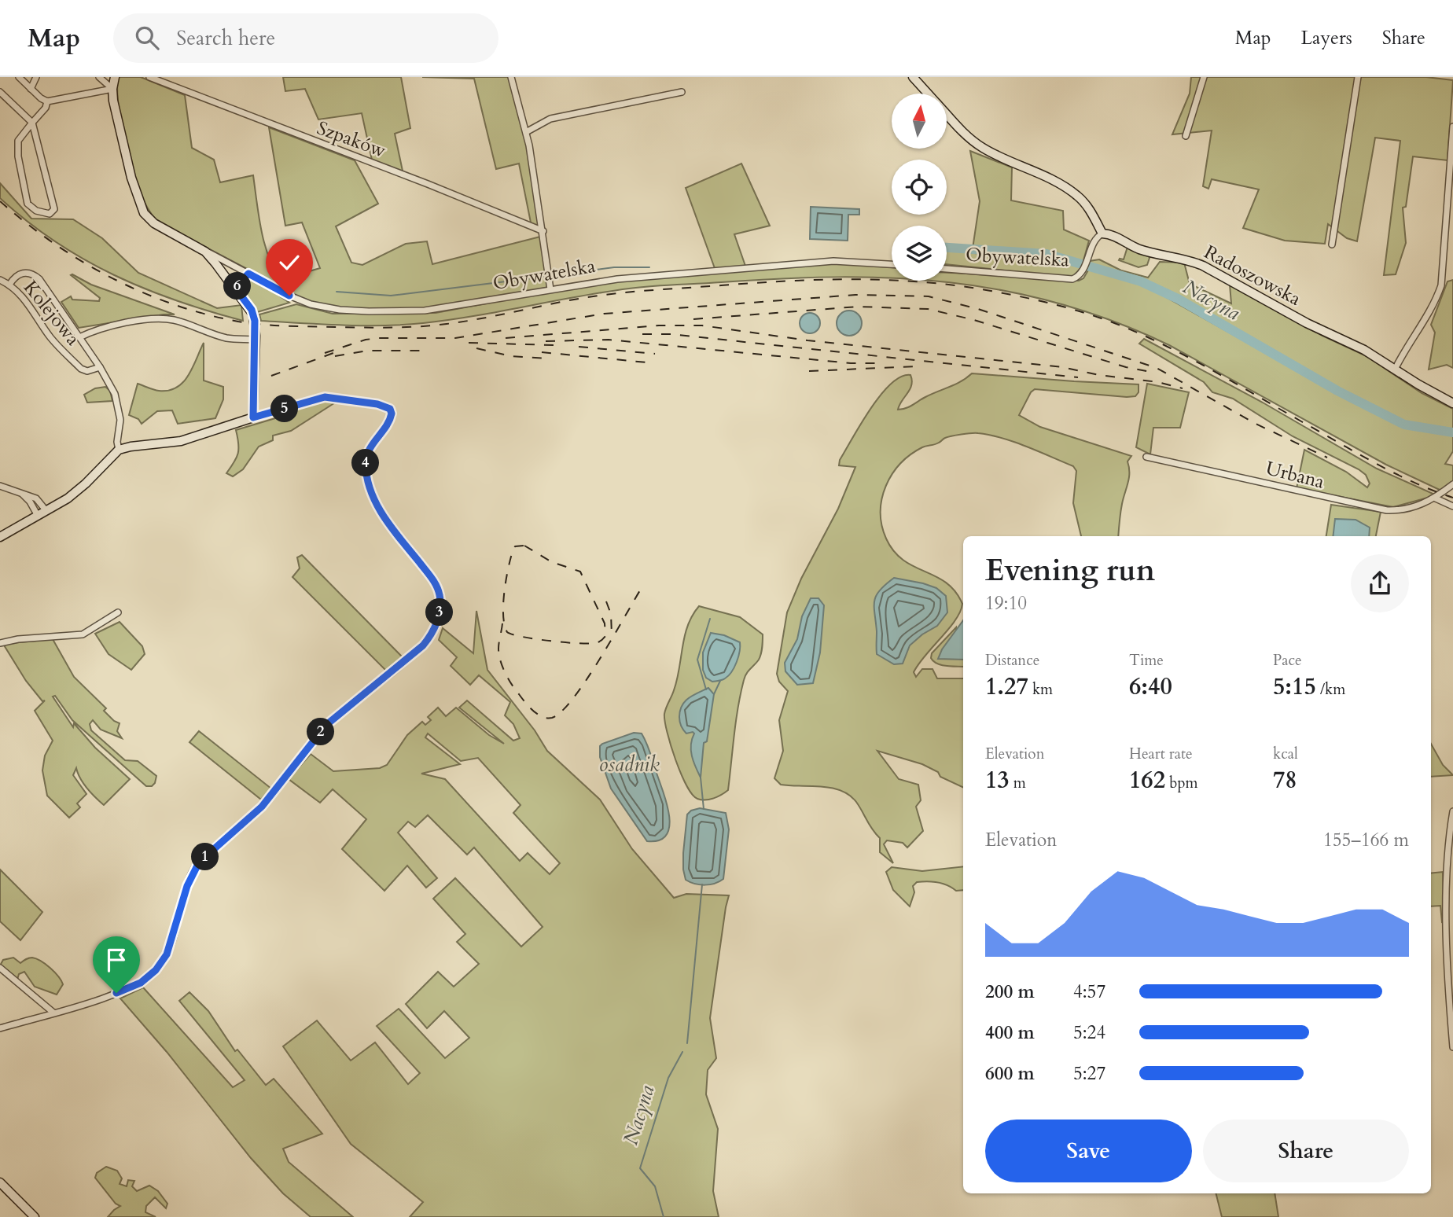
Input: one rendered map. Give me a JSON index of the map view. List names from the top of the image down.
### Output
{
  "streets": {
    "street": [
      "Szpaków",
      "Obywatelska",
      "Radoszowska",
      "Kolejowa",
      "Urbana"
    ]
  },
  "crossings": [
    ["Obywatelska", "Radoszowska"]
  ],
  "water": ["Nacyna", "osadnik"],
  "north": "top",
  "page": {
    "header": "Map",
    "search": "Search here",
    "nav": ["Map", "Layers", "Share"],
    "pins": [
      "6",
      "5",
      "4",
      "3",
      "2",
      "1"
    ],
    "heading": ["Evening run", "19:10"],
    "stats": [
      ["Distance", "1.27 km"],
      ["Time", "6:40"],
      ["Pace", "5:15 /km"],
      ["Elevation", "13 m"],
      ["Heart rate", "162 bpm"],
      ["kcal", "78"]
    ],
    "chart": ["Elevation", "155–166 m"],
    "list": [
      {
        "name": "200 m",
        "note": "4:57"
      },
      {
        "name": "400 m",
        "note": "5:24"
      },
      {
        "name": "600 m",
        "note": "5:27"
      }
    ],
    "buttons": ["Save", "Share"]
  }
}
